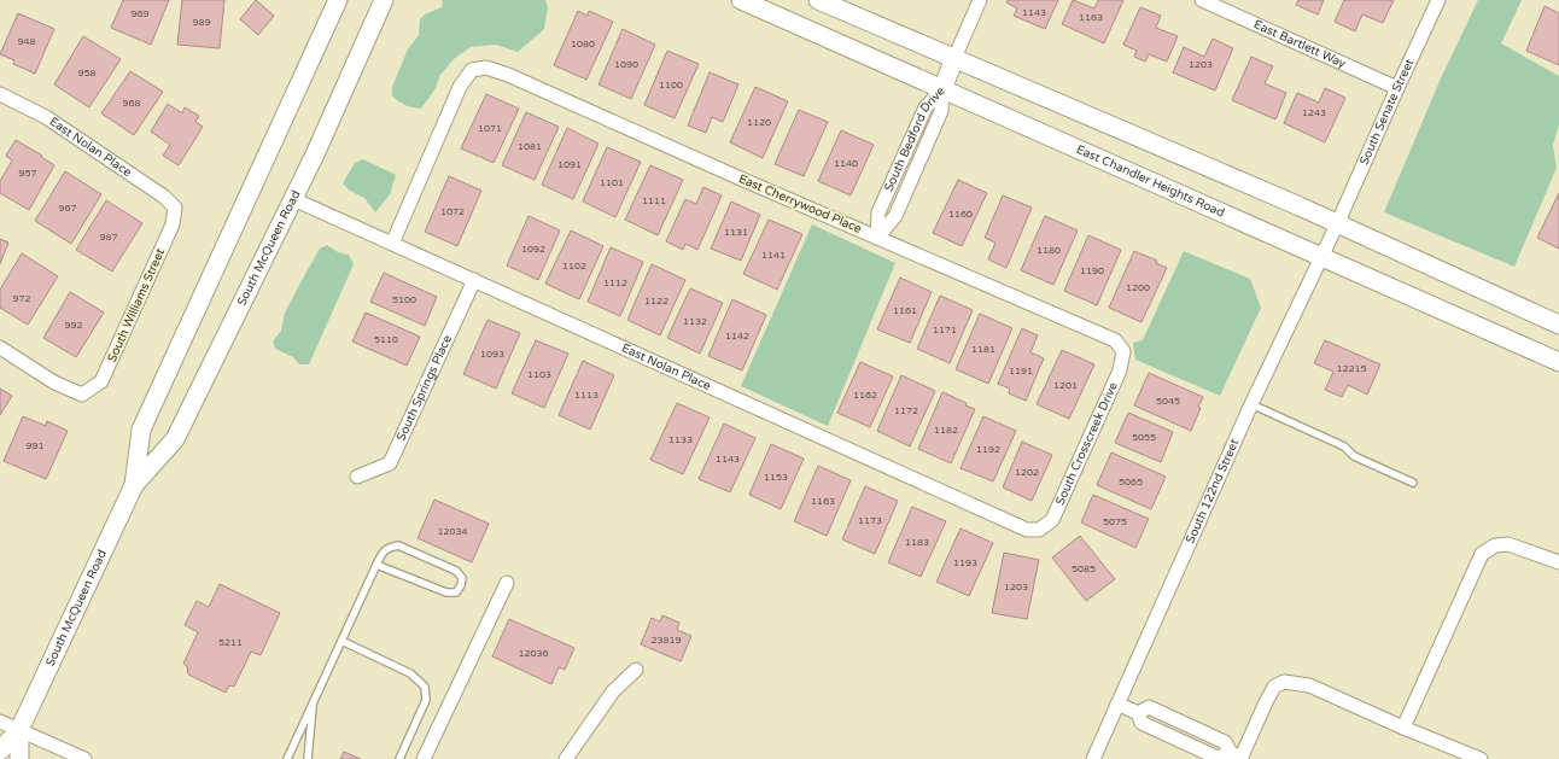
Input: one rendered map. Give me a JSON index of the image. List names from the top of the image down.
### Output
{
  "streets": {
    "main road": ["East Chandler Heights Road", "South McQueen Road"],
    "street": [
      "East Bartlett Way",
      "South Senate Street",
      "South Bedford Drive",
      "East Nolan Place",
      "East Cherrywood Place",
      "South Williams Street",
      "South Springs Place",
      "South Crosscreek Drive",
      "South 122nd Street"
    ]
  },
  "crossings": [
    ["East Bartlett Way", "South Senate Street"],
    ["South Senate Street", "South 122nd Street"],
    ["South Bedford Drive", "East Chandler Heights Road"],
    ["South Bedford Drive", "East Cherrywood Place"],
    ["East Nolan Place", "East Cherrywood Place"],
    ["East Nolan Place", "South McQueen Road"],
    ["East Nolan Place", "South Williams Street"],
    ["East Nolan Place", "South Springs Place"],
    ["East Nolan Place", "South Crosscreek Drive"],
    ["East Chandler Heights Road", "South 122nd Street"],
    ["East Cherrywood Place", "South Crosscreek Drive"]
  ],
  "house_numbers": [
    "1143",
    "969",
    "1163",
    "989",
    "948",
    "1080",
    "1090",
    "1203",
    "958",
    "1100",
    "968",
    "1243",
    "1120",
    "1071",
    "1081",
    "1140",
    "1091",
    "957",
    "1101",
    "1111",
    "967",
    "1072",
    "1160",
    "1131",
    "987",
    "1092",
    "1180",
    "1141",
    "1102",
    "1190",
    "1112",
    "1200",
    "972",
    "5100",
    "1122",
    "1161",
    "1132",
    "992",
    "1171",
    "1142",
    "5110",
    "1181",
    "1093",
    "12215",
    "1191",
    "1103",
    "1201",
    "1113",
    "1162",
    "5045",
    "1172",
    "1182",
    "5055",
    "1133",
    "991",
    "1192",
    "1143",
    "1202",
    "1153",
    "5065",
    "1163",
    "1173",
    "5075",
    "12034",
    "1183",
    "1193",
    "5085",
    "1203",
    "23819",
    "5211",
    "12036"
  ]
}
